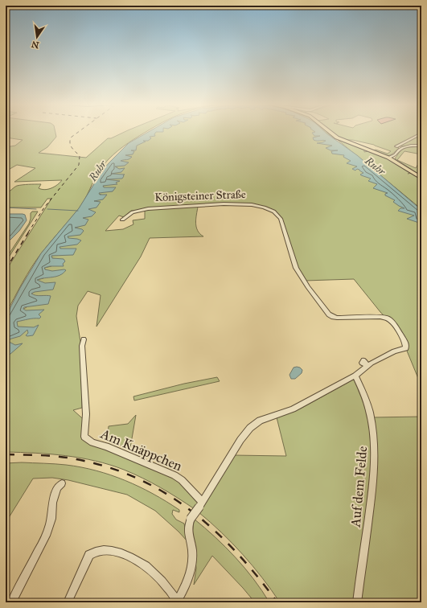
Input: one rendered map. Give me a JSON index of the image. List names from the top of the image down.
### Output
{
  "streets": {
    "street": ["Königsteiner Straße", "Am Knäppchen", "Auf dem Felde"]
  },
  "crossings": [
    ["Königsteiner Straße", "Am Knäppchen"],
    ["Königsteiner Straße", "Auf dem Felde"]
  ],
  "water": ["Ruhr"],
  "north": "bottom"
}
